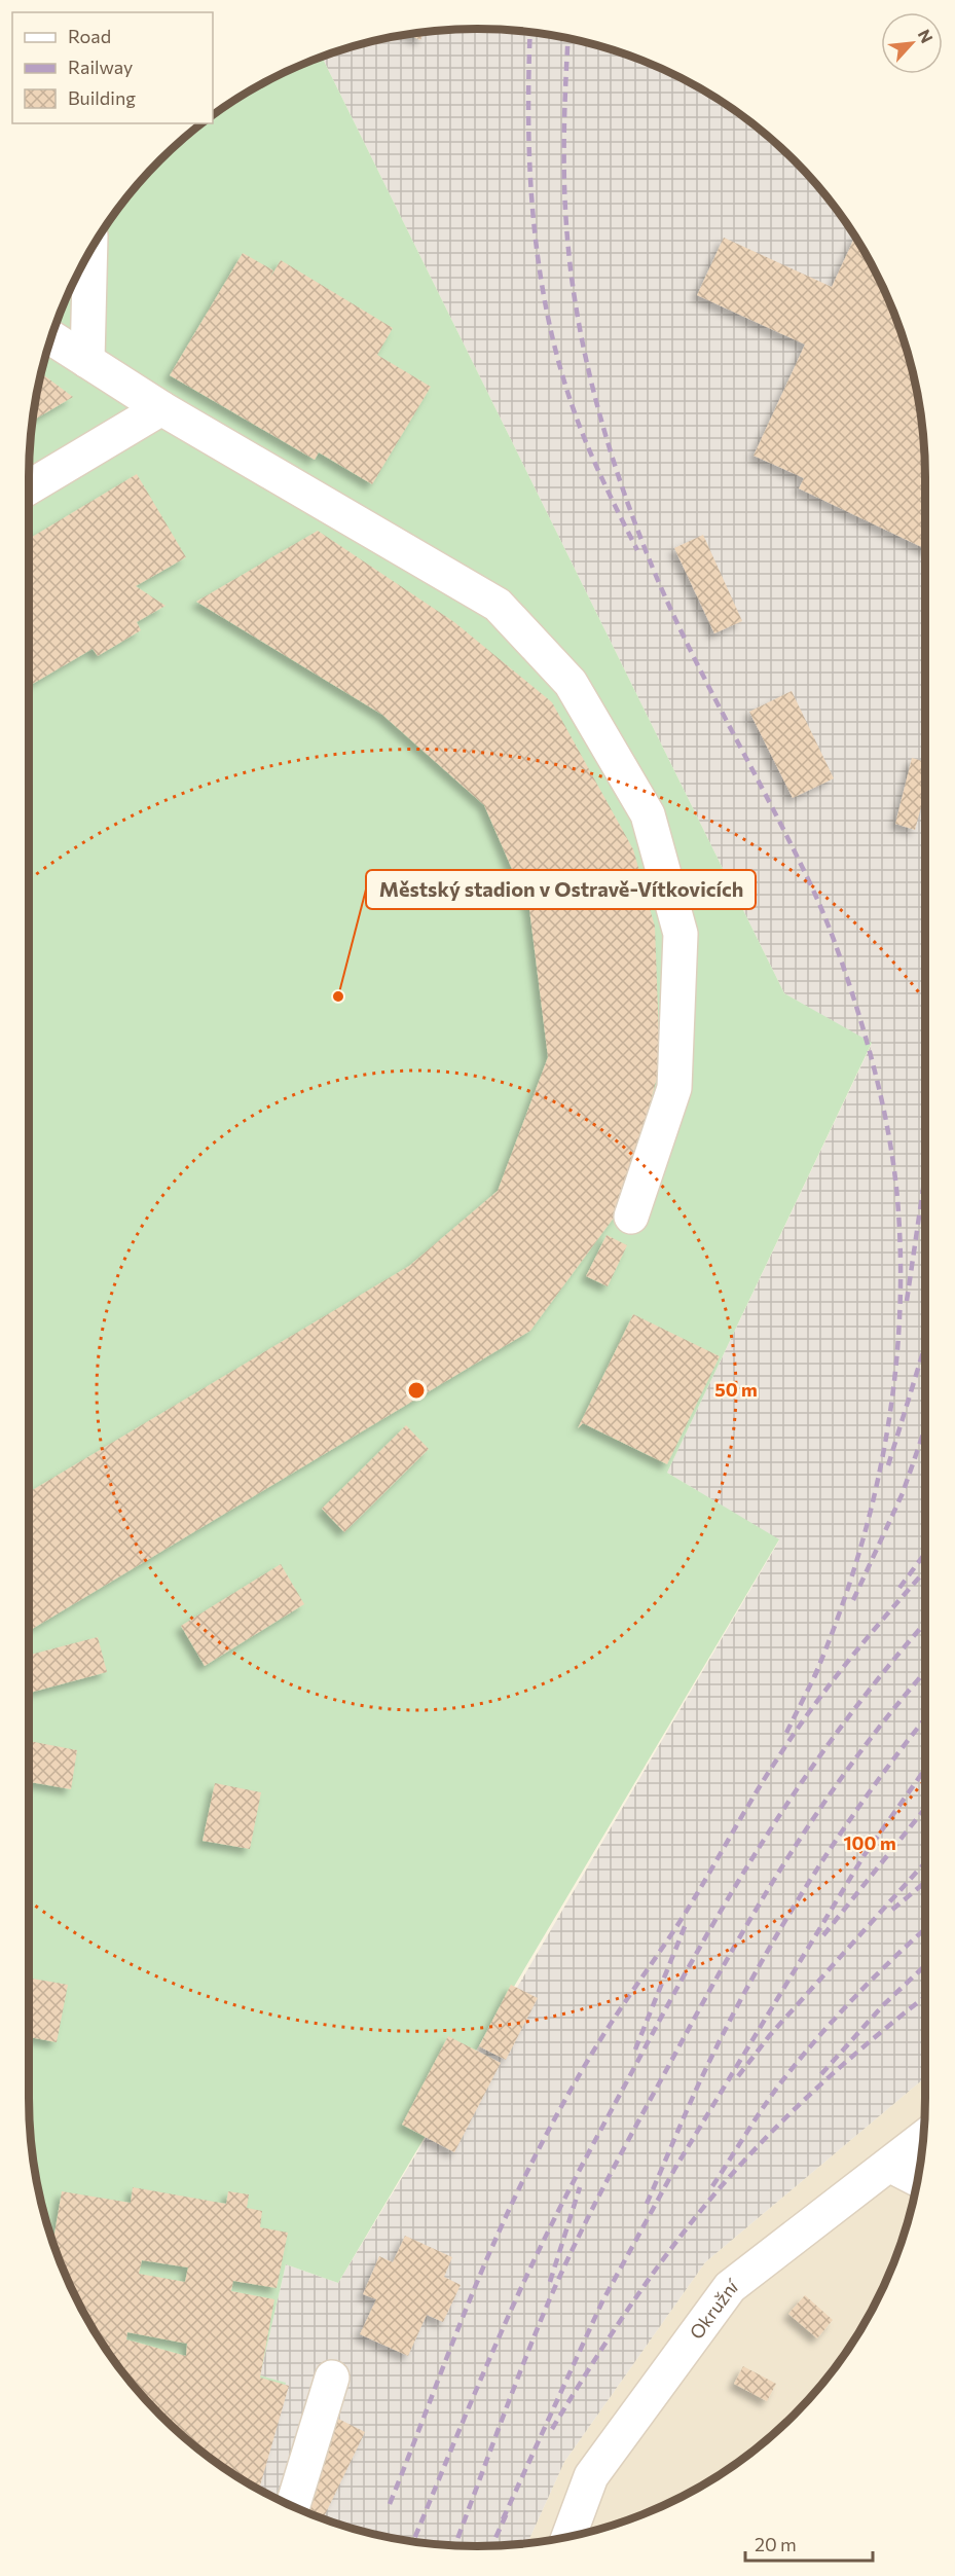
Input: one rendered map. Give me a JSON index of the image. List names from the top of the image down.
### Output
{
  "streets": {
    "street": ["Okružní"]
  },
  "places": ["Městský stadion v Ostravě-Vítkovicích"],
  "legend": ["Road", "Railway", "Building"],
  "scale_bar": "20 m",
  "north": "top right",
  "rings": ["50 m", "100 m"]
}
